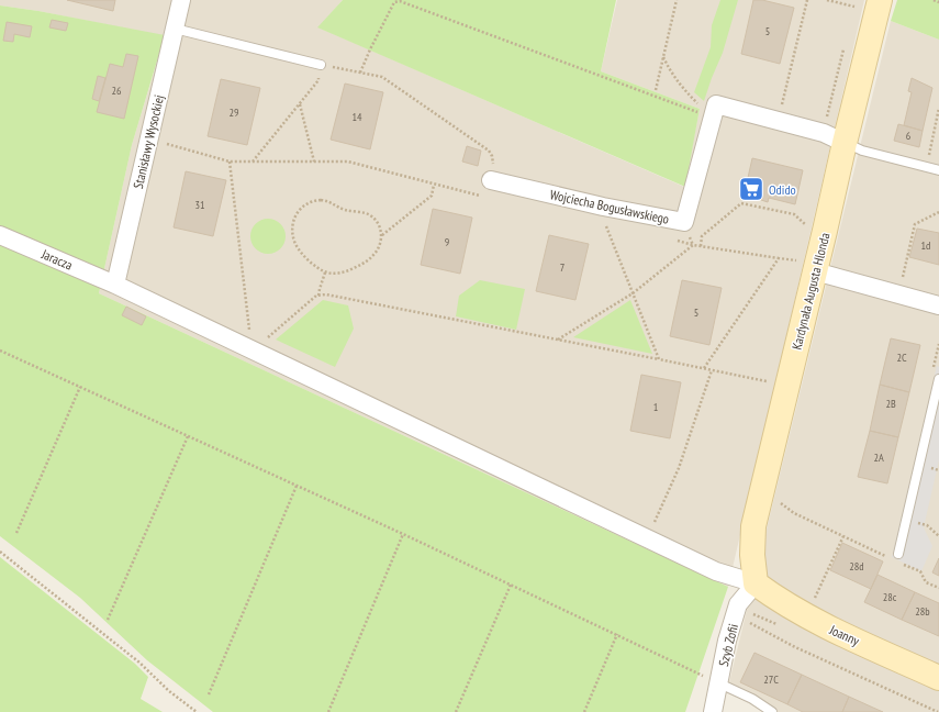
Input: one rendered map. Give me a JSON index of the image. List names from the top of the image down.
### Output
{
  "streets": {
    "street": [
      "Stanisławy Wysockiej",
      "Wojciecha Bogusławskiego",
      "Jaracza",
      "Kardynała Augusta Hlonda",
      "Joanny",
      "Szyb Zofii"
    ]
  },
  "crossings": [
    ["Stanisławy Wysockiej", "Jaracza"],
    ["Jaracza", "Kardynała Augusta Hlonda"],
    ["Jaracza", "Joanny"],
    ["Jaracza", "Szyb Zofii"],
    ["Kardynała Augusta Hlonda", "Joanny"],
    ["Kardynała Augusta Hlonda", "Szyb Zofii"],
    ["Joanny", "Szyb Zofii"]
  ],
  "places": {
    "supermarket": ["Odido"]
  },
  "house_numbers": [
    "5",
    "26",
    "29",
    "14",
    "6",
    "31",
    "9",
    "1d",
    "7",
    "5",
    "2C",
    "2B",
    "1",
    "2A",
    "28d",
    "28c",
    "28b",
    "27C"
  ]
}
